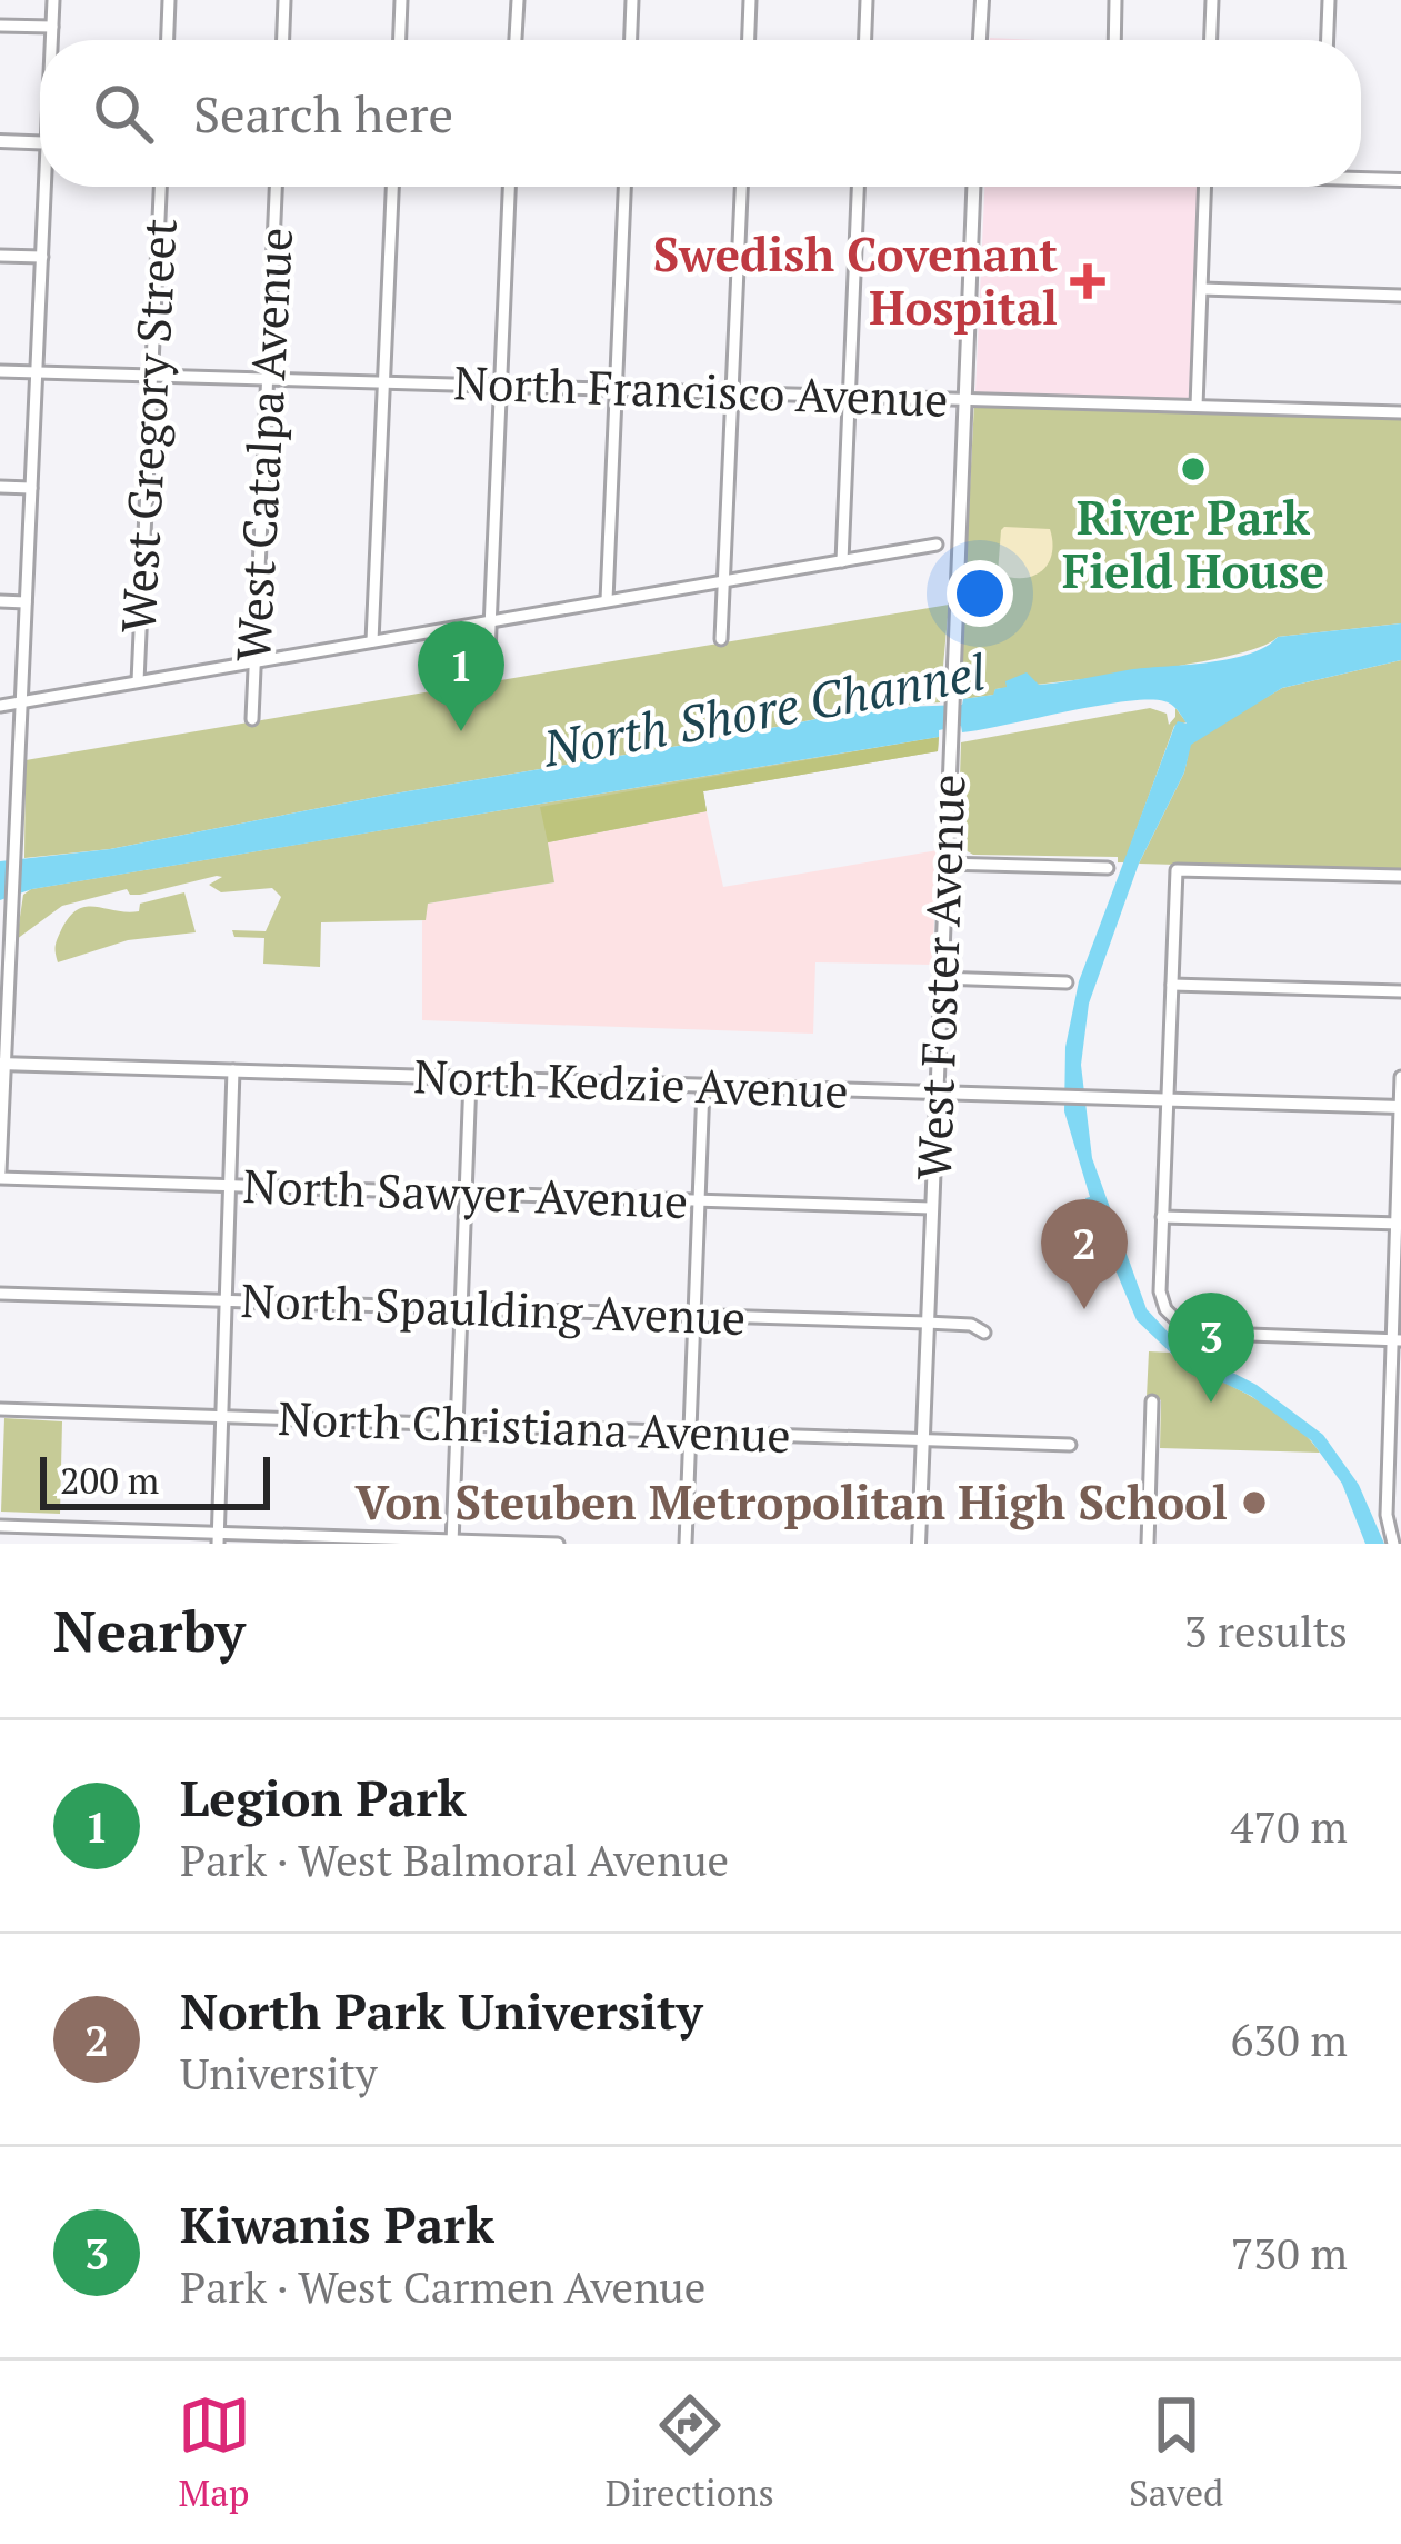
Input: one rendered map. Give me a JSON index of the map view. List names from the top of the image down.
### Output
{
  "streets": {
    "main road": ["West Foster Avenue", "North Kedzie Avenue"],
    "street": [
      "North Francisco Avenue",
      "West Gregory Street",
      "West Catalpa Avenue",
      "North Sawyer Avenue",
      "North Spaulding Avenue",
      "North Christiana Avenue"
    ]
  },
  "crossings": [
    ["North Francisco Avenue", "West Gregory Street"],
    ["North Francisco Avenue", "West Catalpa Avenue"],
    ["North Francisco Avenue", "West Foster Avenue"],
    ["West Foster Avenue", "North Kedzie Avenue"],
    ["West Foster Avenue", "North Sawyer Avenue"],
    ["West Foster Avenue", "North Spaulding Avenue"],
    ["West Foster Avenue", "North Christiana Avenue"]
  ],
  "water": ["North Shore Channel"],
  "places": {
    "health": ["Swedish Covenant Hospital"],
    "other": ["River Park Field House", "Von Steuben Metropolitan High School"]
  },
  "scale_bar": "200 m",
  "page": {
    "search": "Search here",
    "pins": ["1", "2", "3"],
    "scale": "200 m",
    "heading": ["Nearby", "3 results"],
    "list": [
      {
        "mark": "1",
        "name": "Legion Park",
        "note": "Park · West Balmoral Avenue",
        "value": "470 m"
      },
      {
        "mark": "2",
        "name": "North Park University",
        "note": "University",
        "value": "630 m"
      },
      {
        "mark": "3",
        "name": "Kiwanis Park",
        "note": "Park · West Carmen Avenue",
        "value": "730 m"
      }
    ],
    "nav": ["Map", "Directions", "Saved"]
  }
}
